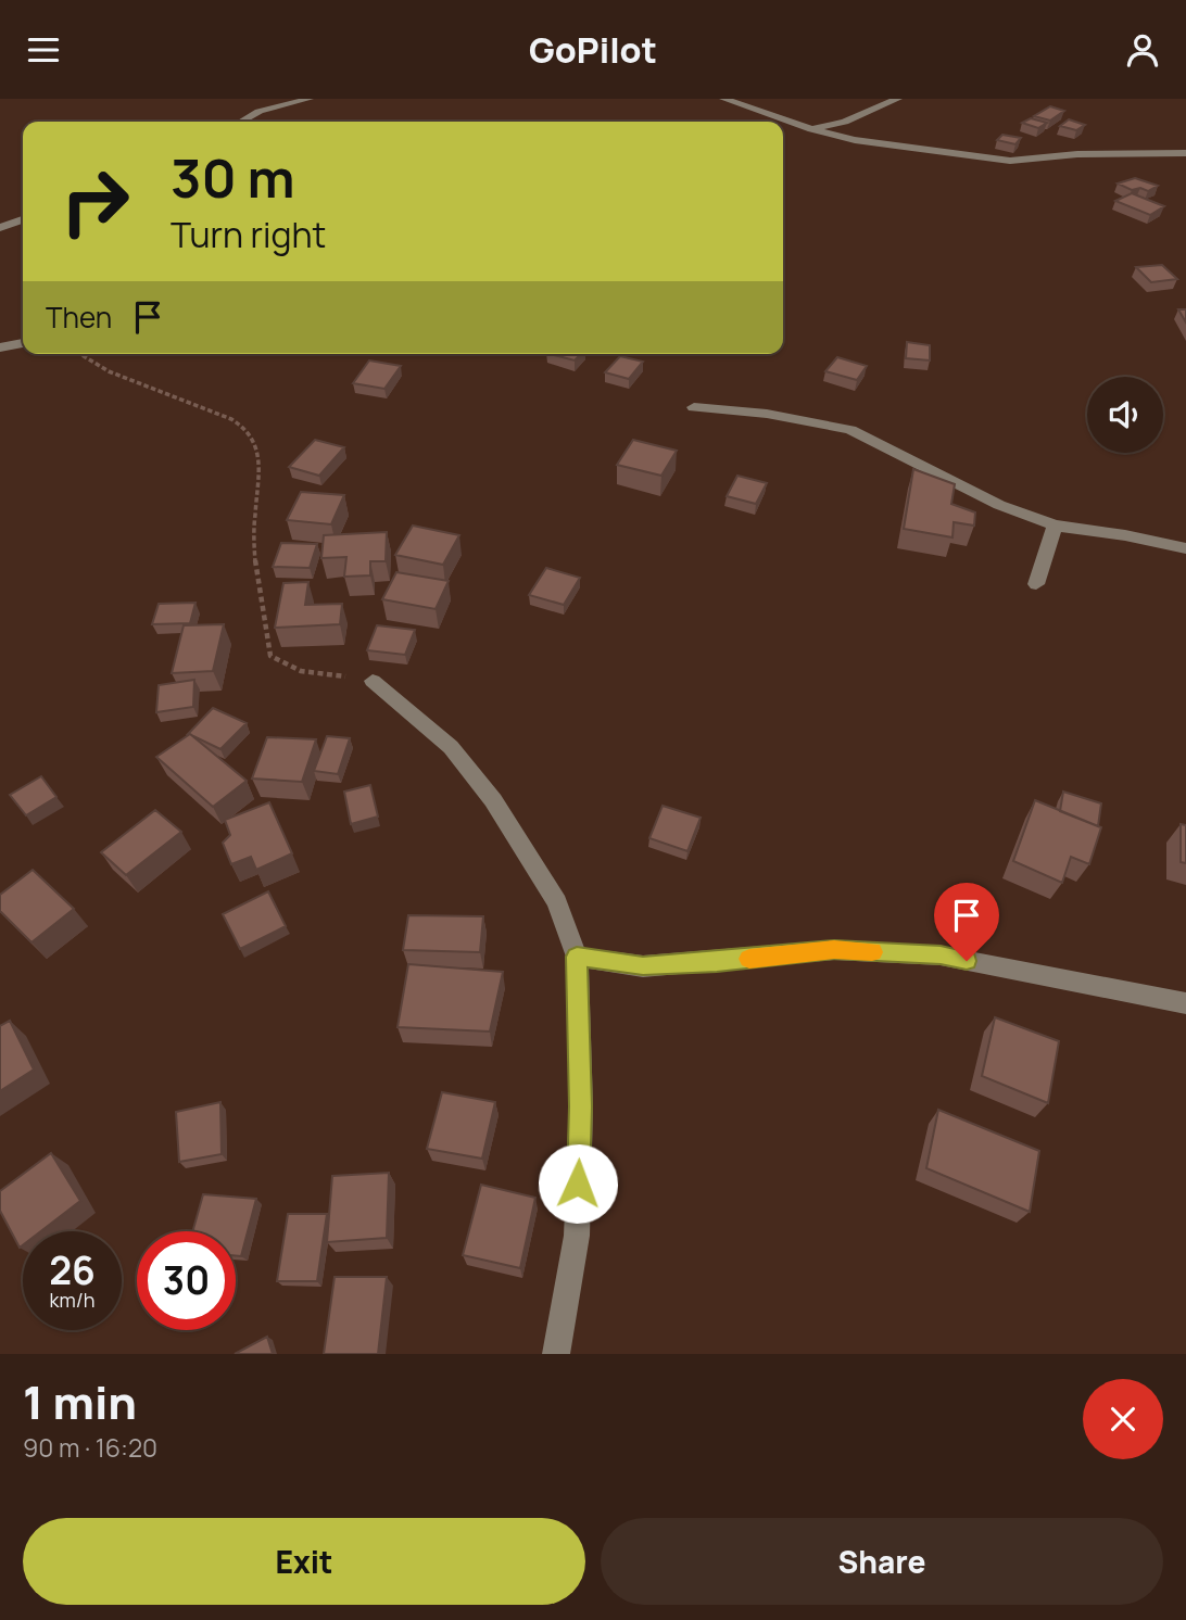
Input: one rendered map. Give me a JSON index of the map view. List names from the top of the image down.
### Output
{
  "page": {
    "header": "GoPilot",
    "turn": ["30 m", "Turn right"],
    "then": "Then",
    "speed": "26 km/h",
    "limit": "30",
    "heading": ["1 min", "90 m · 16:20"],
    "buttons": ["Exit", "Share"]
  }
}
